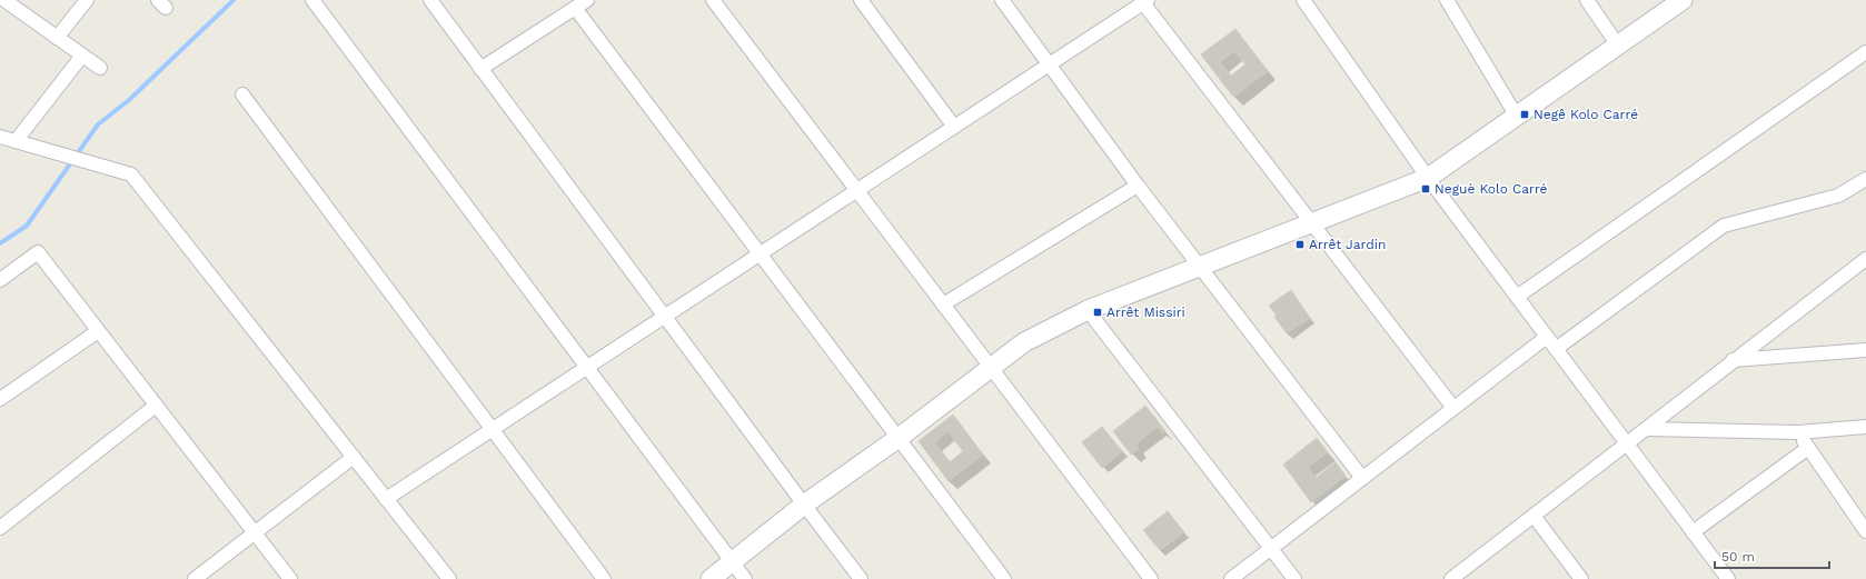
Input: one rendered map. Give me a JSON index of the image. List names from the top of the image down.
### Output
{
  "places": {
    "transit": [
      "Negê Kolo Carré",
      "Neguè Kolo Carré",
      "Arrêt Jardin",
      "Arrêt Missiri"
    ]
  },
  "scale_bar": "50 m"
}
